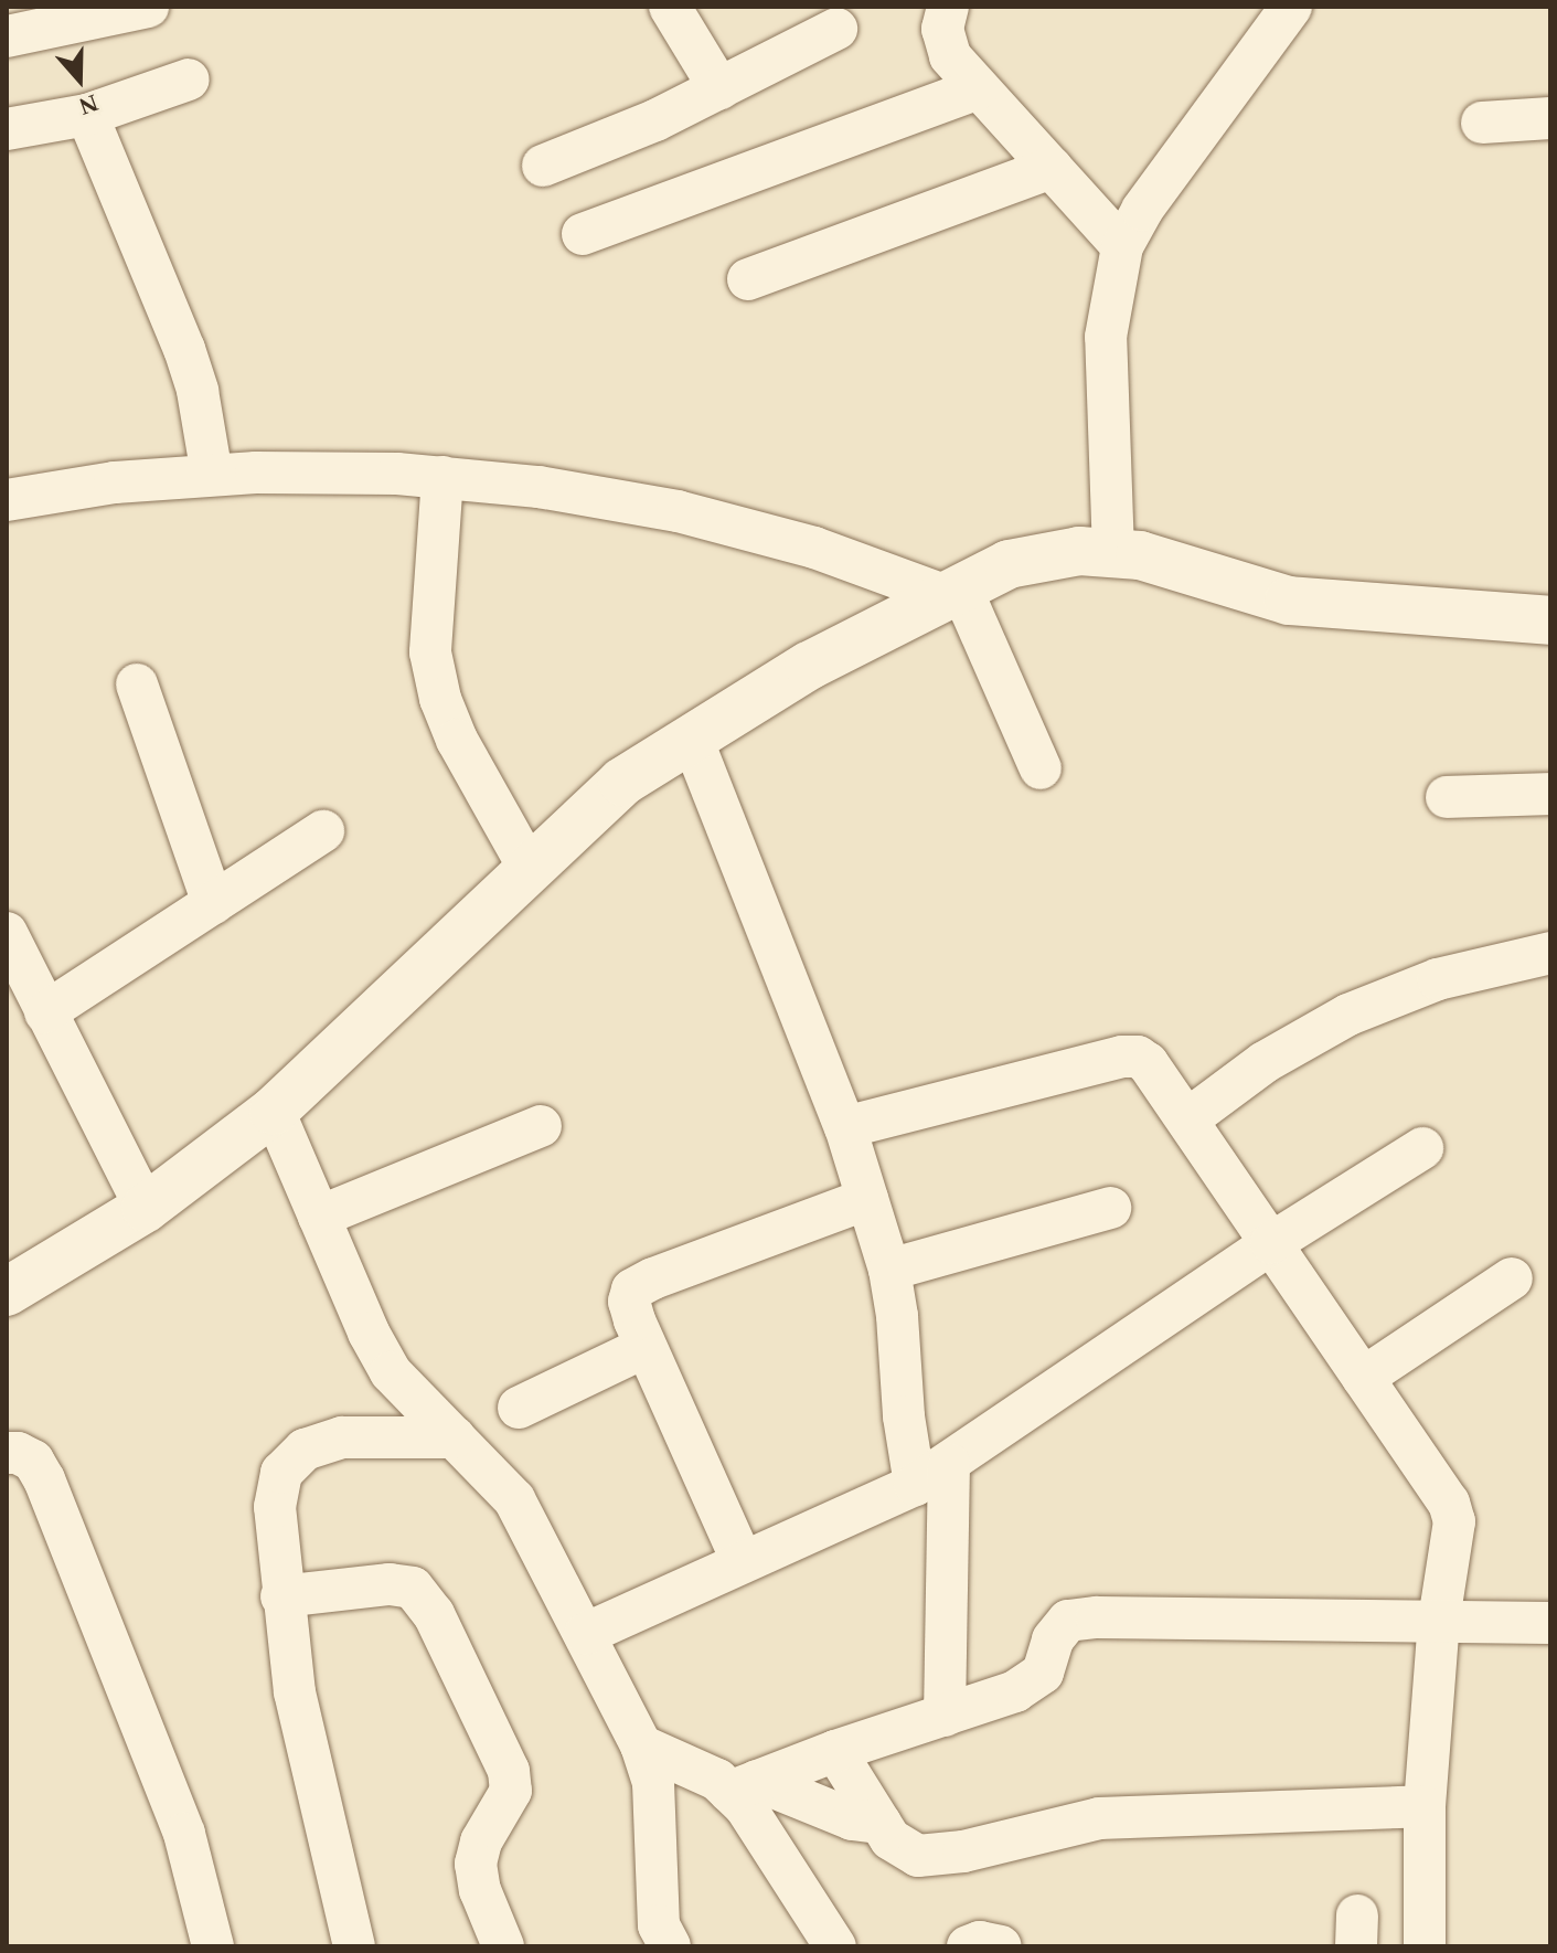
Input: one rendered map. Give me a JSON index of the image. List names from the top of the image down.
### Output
{
  "north": "bottom"
}
